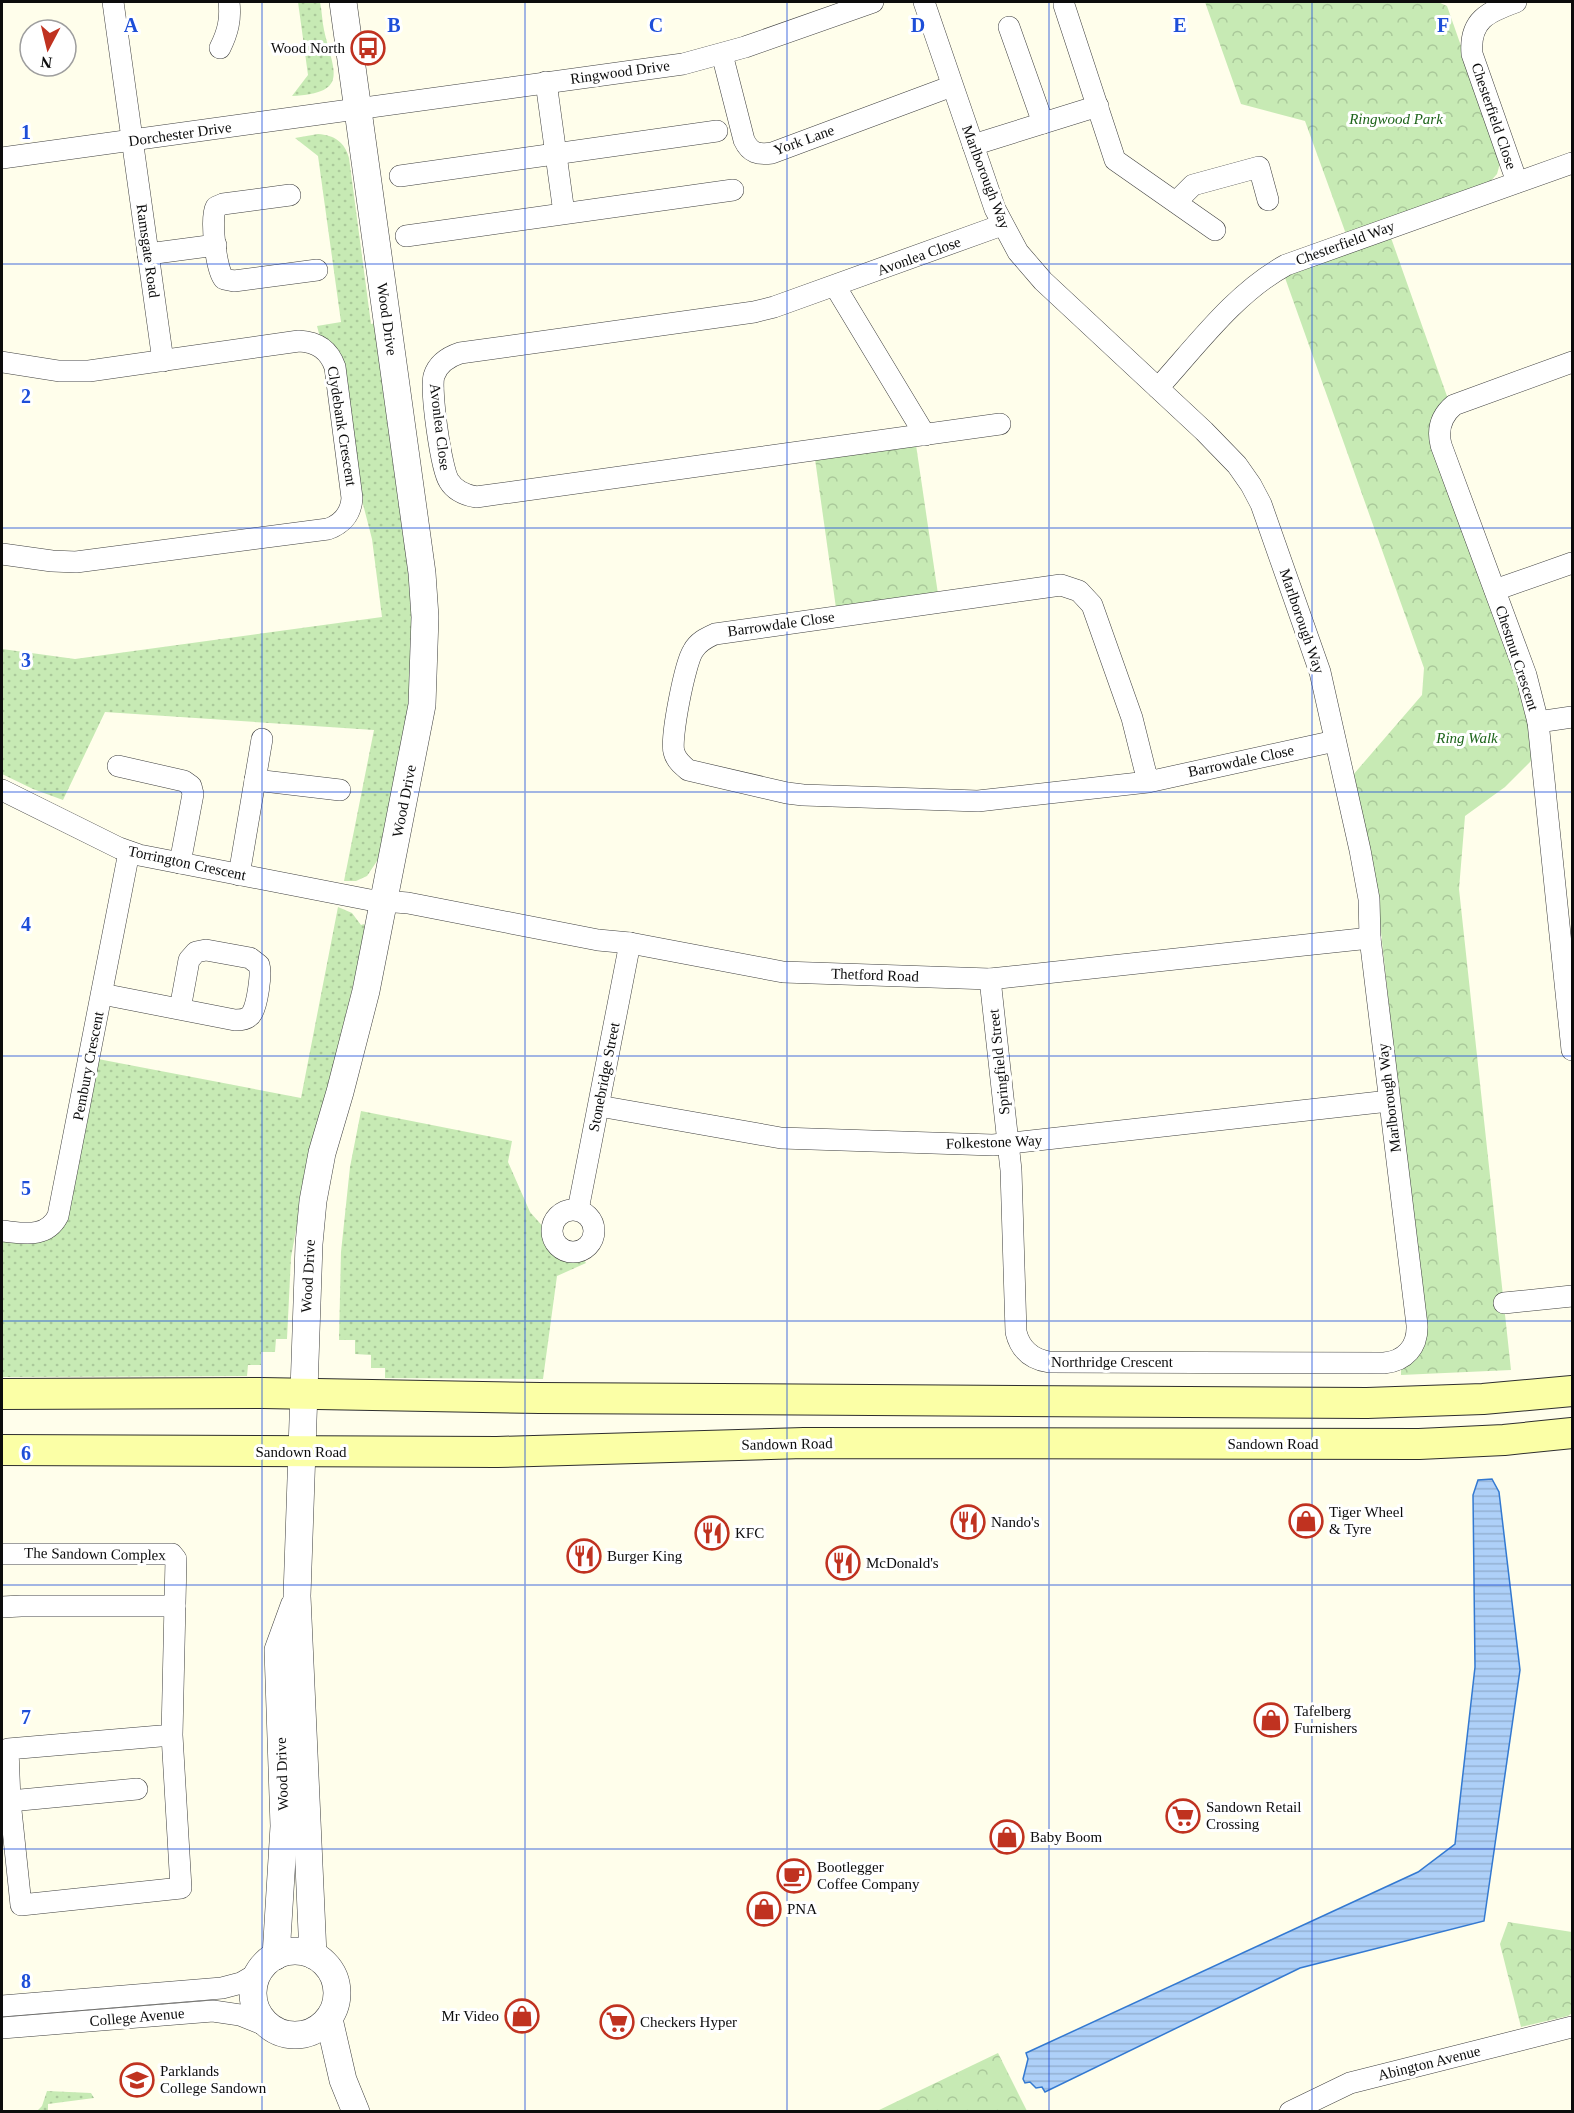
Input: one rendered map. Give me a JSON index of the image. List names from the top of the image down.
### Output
{
  "streets": {
    "main road": ["Sandown Road"],
    "street": [
      "Ringwood Drive",
      "Chesterfield Close",
      "Dorchester Drive",
      "York Lane",
      "Marlborough Way",
      "Chesterfield Way",
      "Ramsgate Road",
      "Avonlea Close",
      "Wood Drive",
      "Clydebank Crescent",
      "Barrowdale Close",
      "Chestnut Crescent",
      "Torrington Crescent",
      "Thetford Road",
      "Springfield Street",
      "Pembury Crescent",
      "Stonebridge Street",
      "Folkestone Way",
      "Northridge Crescent",
      "The Sandown Complex",
      "College Avenue",
      "Abington Avenue"
    ]
  },
  "crossings": [
    ["Ringwood Drive", "Dorchester Drive"],
    ["Ringwood Drive", "York Lane"],
    ["Ringwood Drive", "Wood Drive"],
    ["Chesterfield Close", "Chesterfield Way"],
    ["Dorchester Drive", "Ramsgate Road"],
    ["Dorchester Drive", "Wood Drive"],
    ["York Lane", "Marlborough Way"],
    ["Marlborough Way", "Chesterfield Way"],
    ["Marlborough Way", "Avonlea Close"],
    ["Marlborough Way", "Barrowdale Close"],
    ["Marlborough Way", "Thetford Road"],
    ["Marlborough Way", "Folkestone Way"],
    ["Marlborough Way", "Northridge Crescent"],
    ["Ramsgate Road", "Clydebank Crescent"],
    ["Wood Drive", "Torrington Crescent"],
    ["Wood Drive", "Thetford Road"],
    ["Wood Drive", "Sandown Road"],
    ["Wood Drive", "College Avenue"],
    ["Torrington Crescent", "Thetford Road"],
    ["Torrington Crescent", "Pembury Crescent"],
    ["Thetford Road", "Springfield Street"],
    ["Thetford Road", "Stonebridge Street"],
    ["Springfield Street", "Folkestone Way"],
    ["Springfield Street", "Northridge Crescent"],
    ["Stonebridge Street", "Folkestone Way"],
    ["Folkestone Way", "Northridge Crescent"]
  ],
  "parks": ["Ringwood Park", "Ring Walk"],
  "places": {
    "bus stop": ["Wood North"],
    "shop": [
      "Tiger Wheel & Tyre",
      "Tafelberg Furnishers",
      "Baby Boom",
      "PNA",
      "Mr Video"
    ],
    "restaurant": [
      "Nando's",
      "KFC",
      "Burger King",
      "McDonald's"
    ],
    "supermarket": ["Sandown Retail Crossing", "Checkers Hyper"],
    "cafe": ["Bootlegger Coffee Company"],
    "school or university": ["Parklands College Sandown"]
  },
  "north": "bottom",
  "grid": {
    "columns": [
      "A",
      "B",
      "C",
      "D",
      "E",
      "F"
    ],
    "rows": [
      "1",
      "2",
      "3",
      "4",
      "5",
      "6",
      "7",
      "8"
    ]
  }
}
